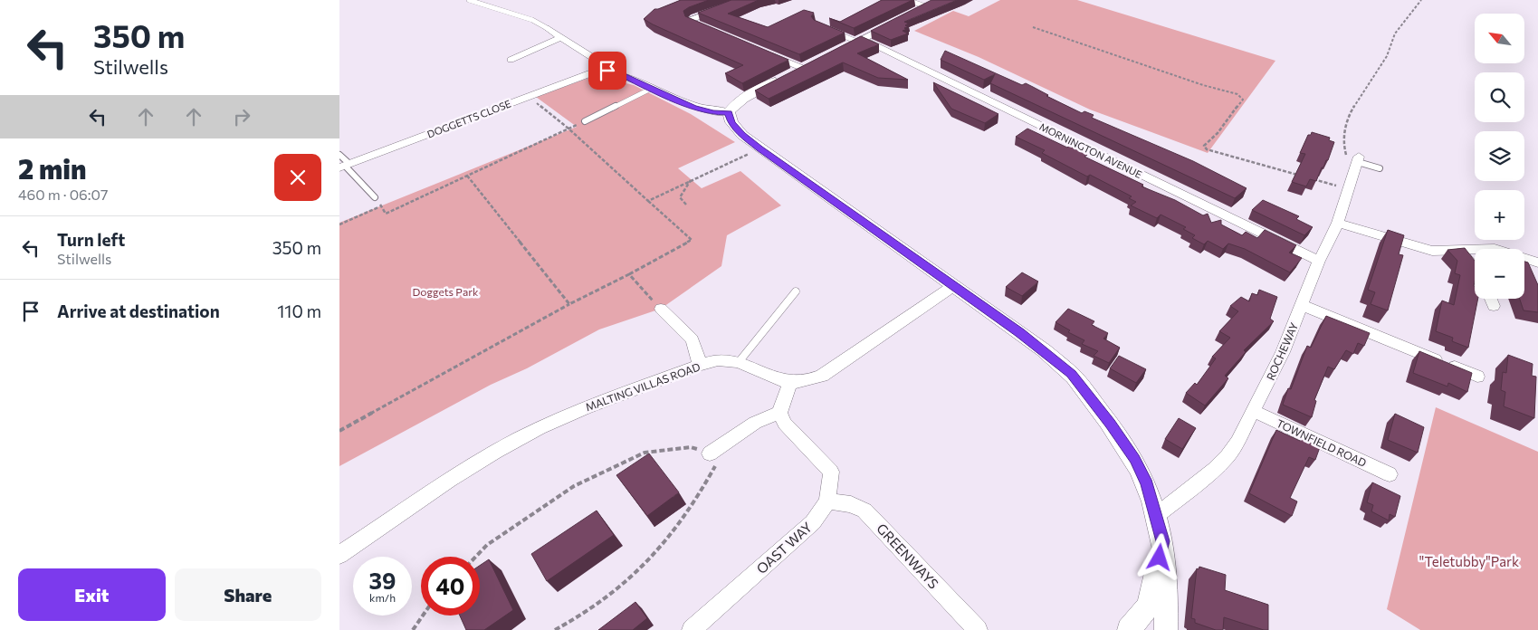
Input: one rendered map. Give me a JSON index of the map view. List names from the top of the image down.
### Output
{
  "streets": {
    "street": [
      "DOGGETTS CLOSE",
      "MORNINGTON AVENUE",
      "ROCHEWAY",
      "MALTING VILLAS ROAD",
      "TOWNFIELD ROAD",
      "OAST WAY",
      "GREENWAYS"
    ]
  },
  "crossings": [
    ["MORNINGTON AVENUE", "ROCHEWAY"],
    ["ROCHEWAY", "TOWNFIELD ROAD"],
    ["OAST WAY", "GREENWAYS"]
  ],
  "parks": ["Doggets Park", "\"Teletubby\"Park"],
  "north": "top left",
  "page": {
    "turn": ["350 m", "Stilwells"],
    "map_buttons": ["+", "−"],
    "heading": ["2 min", "460 m · 06:07"],
    "list": [
      {
        "name": "Turn left",
        "note": "Stilwells",
        "value": "350 m"
      },
      {
        "name": "Arrive at destination",
        "value": "110 m"
      }
    ],
    "speed": "39 km/h",
    "limit": "40",
    "buttons": ["Exit", "Share"]
  }
}
